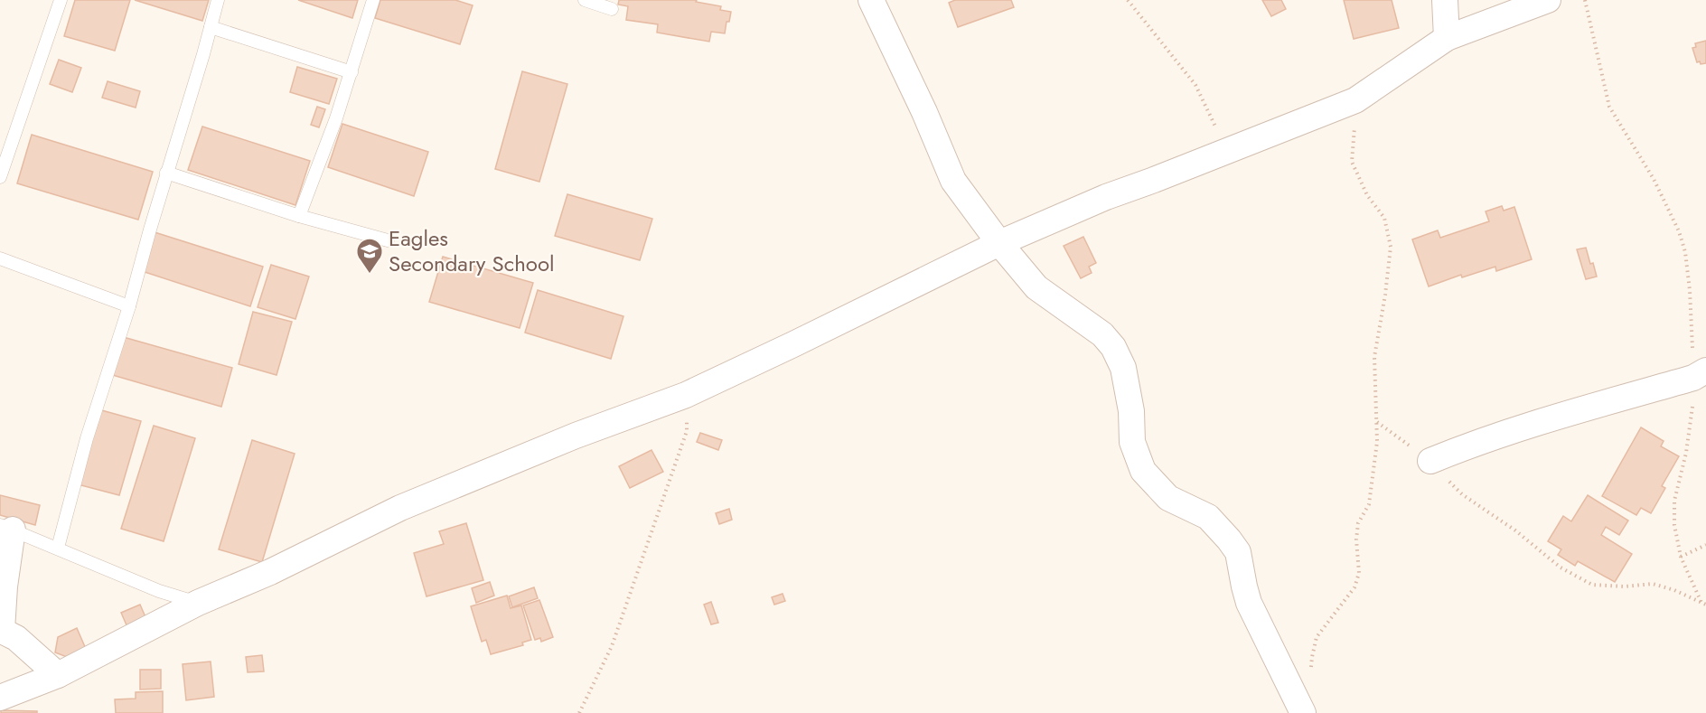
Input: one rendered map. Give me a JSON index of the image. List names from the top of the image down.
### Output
{
  "places": {
    "school or university": ["Eagles Secondary School"]
  }
}
